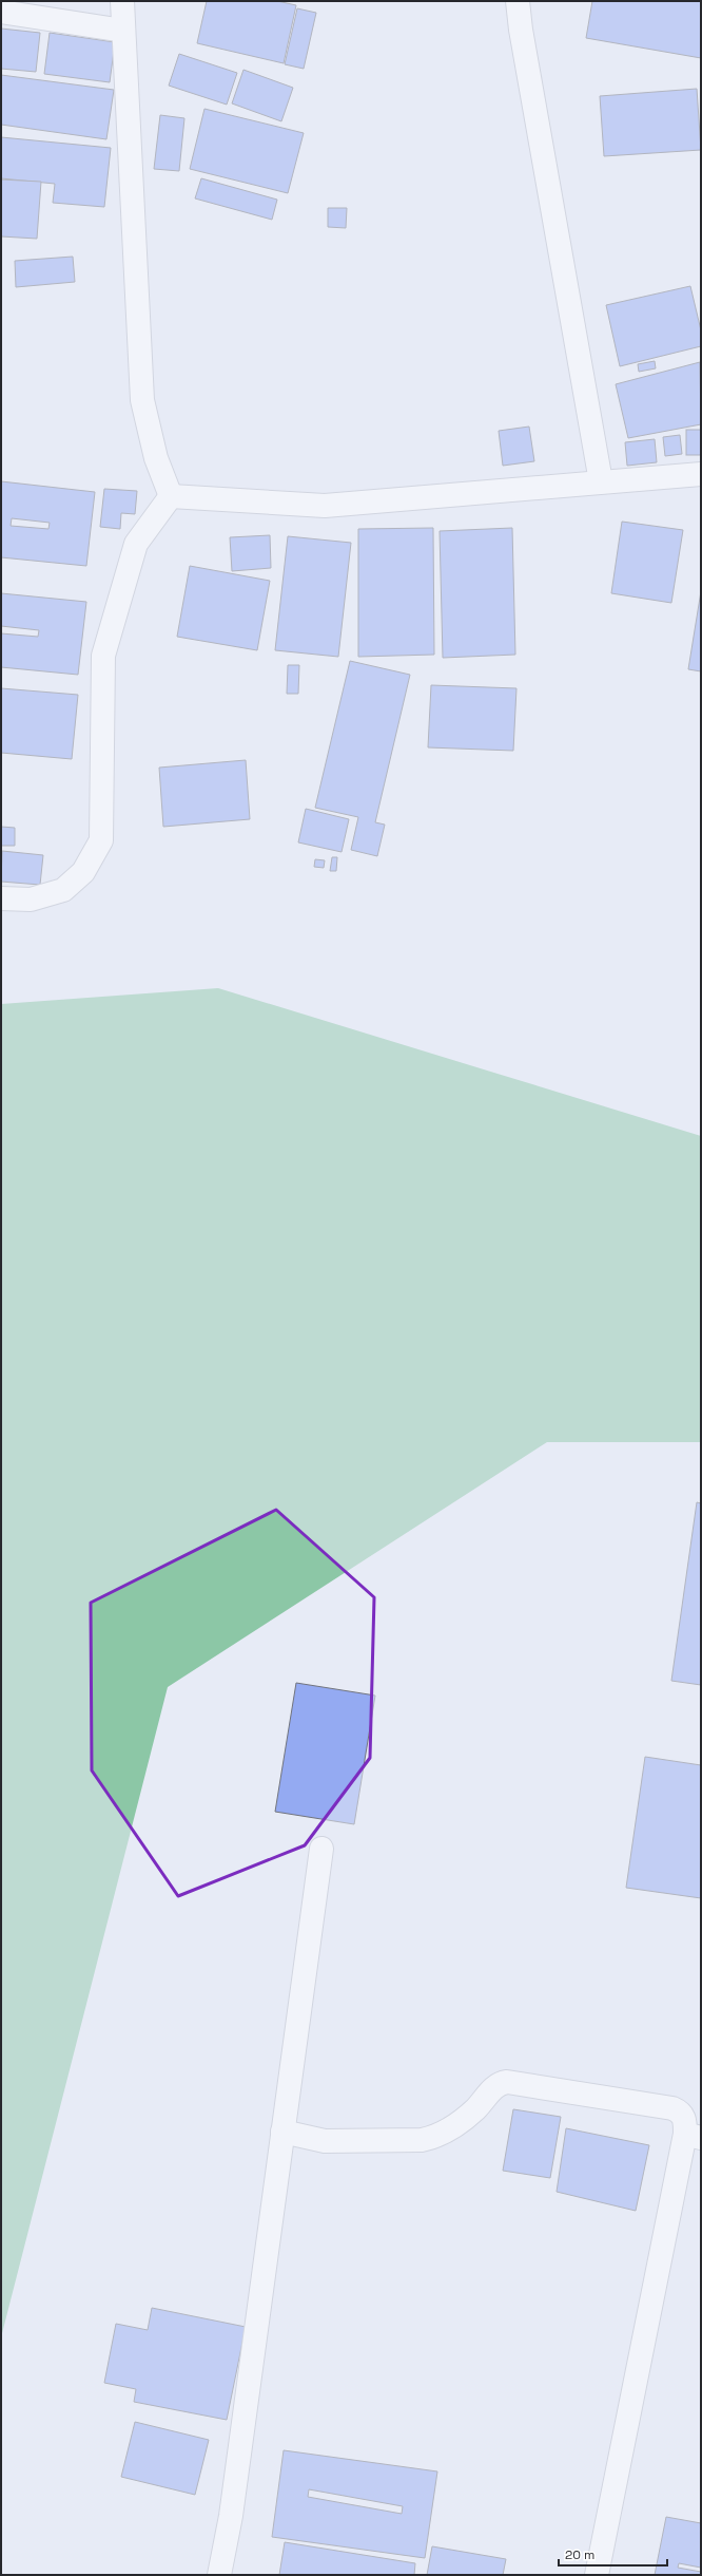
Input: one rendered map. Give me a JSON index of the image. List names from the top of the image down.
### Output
{
  "scale_bar": "20 m"
}
